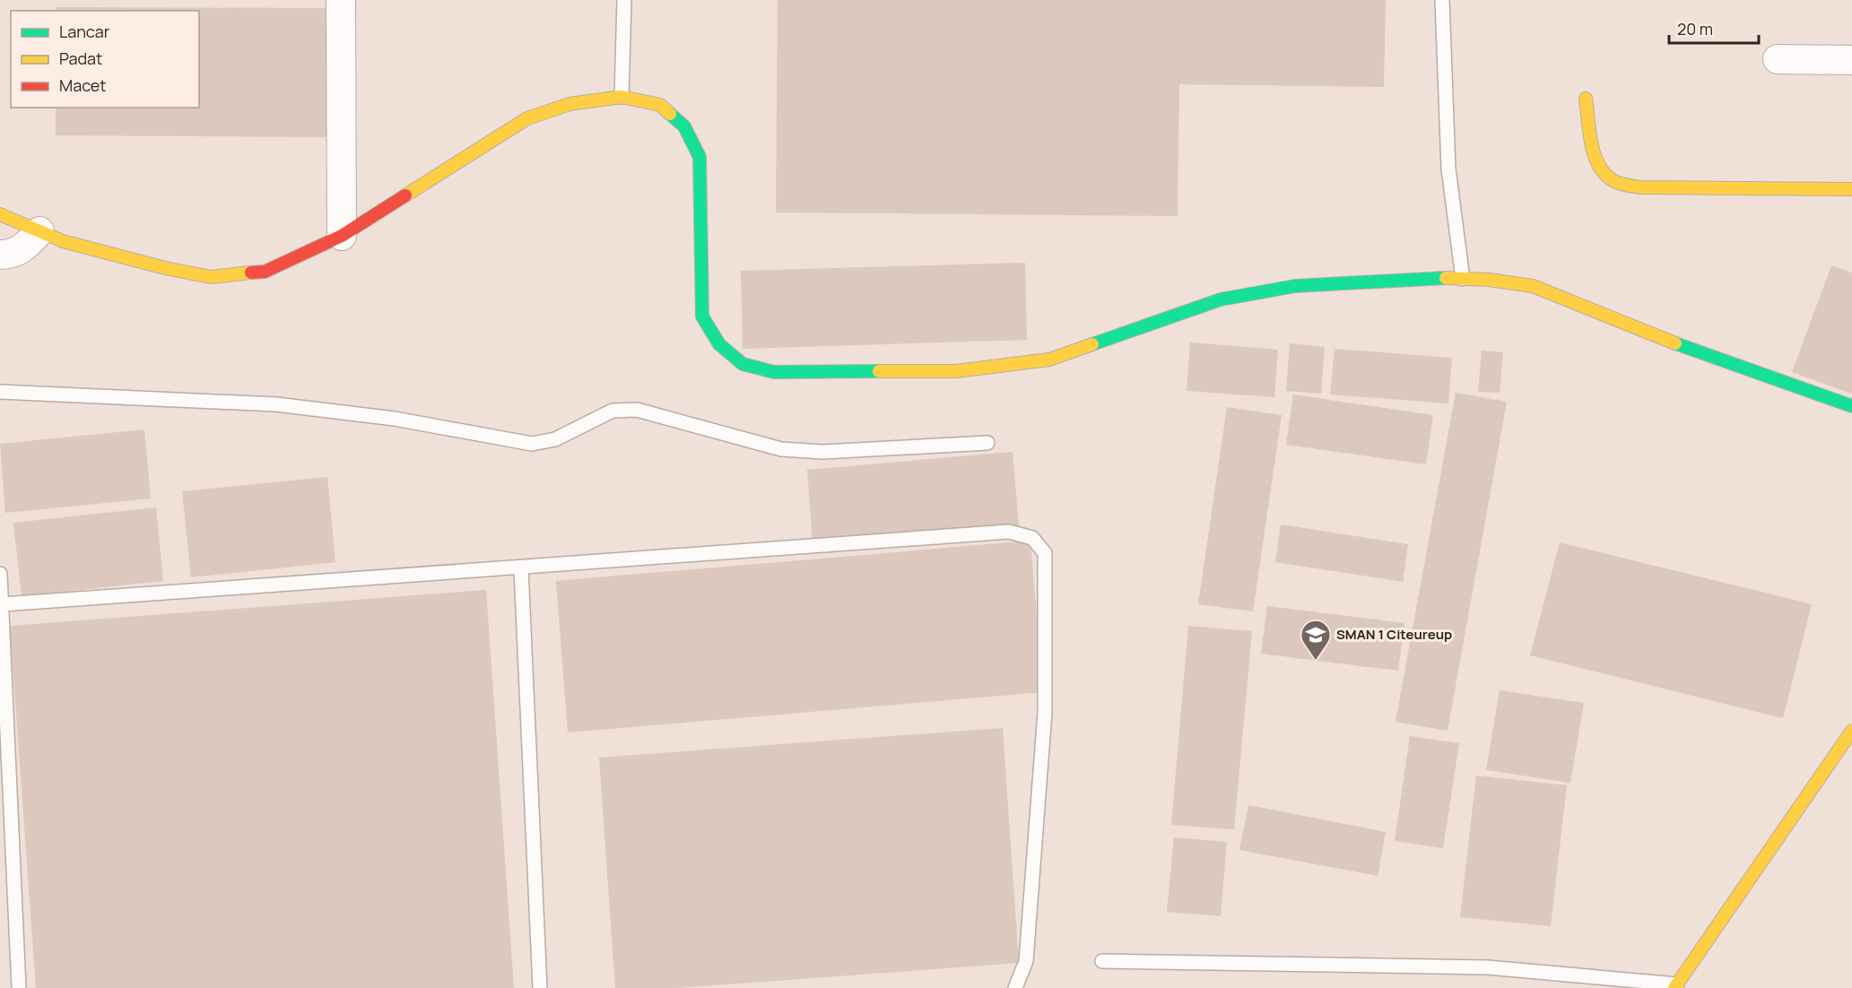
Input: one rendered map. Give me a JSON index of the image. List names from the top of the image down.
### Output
{
  "places": {
    "school or university": ["SMAN 1 Citeureup"]
  },
  "legend": ["Lancar", "Padat", "Macet"],
  "scale_bar": "20 m"
}
